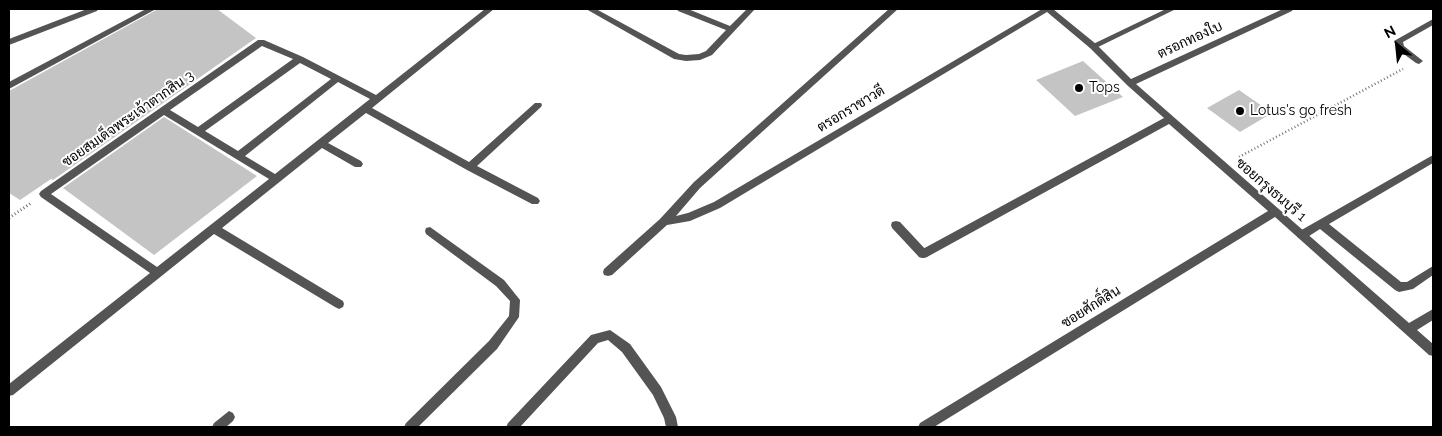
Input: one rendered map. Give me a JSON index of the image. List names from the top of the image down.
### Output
{
  "streets": {
    "street": [
      "ตรอกทองใบ",
      "ตรอกราชาวดี",
      "ซอยสมเด็จพระเจ้าตากสิน 3",
      "ซอยกรุงธนบุรี 1",
      "ซอยศักดิ์สิน"
    ]
  },
  "crossings": [
    ["ตรอกทองใบ", "ซอยกรุงธนบุรี 1"],
    ["ตรอกราชาวดี", "ซอยกรุงธนบุรี 1"],
    ["ซอยกรุงธนบุรี 1", "ซอยศักดิ์สิน"]
  ],
  "places": ["Tops", "Lotus's go fresh"],
  "north": "top left"
}
